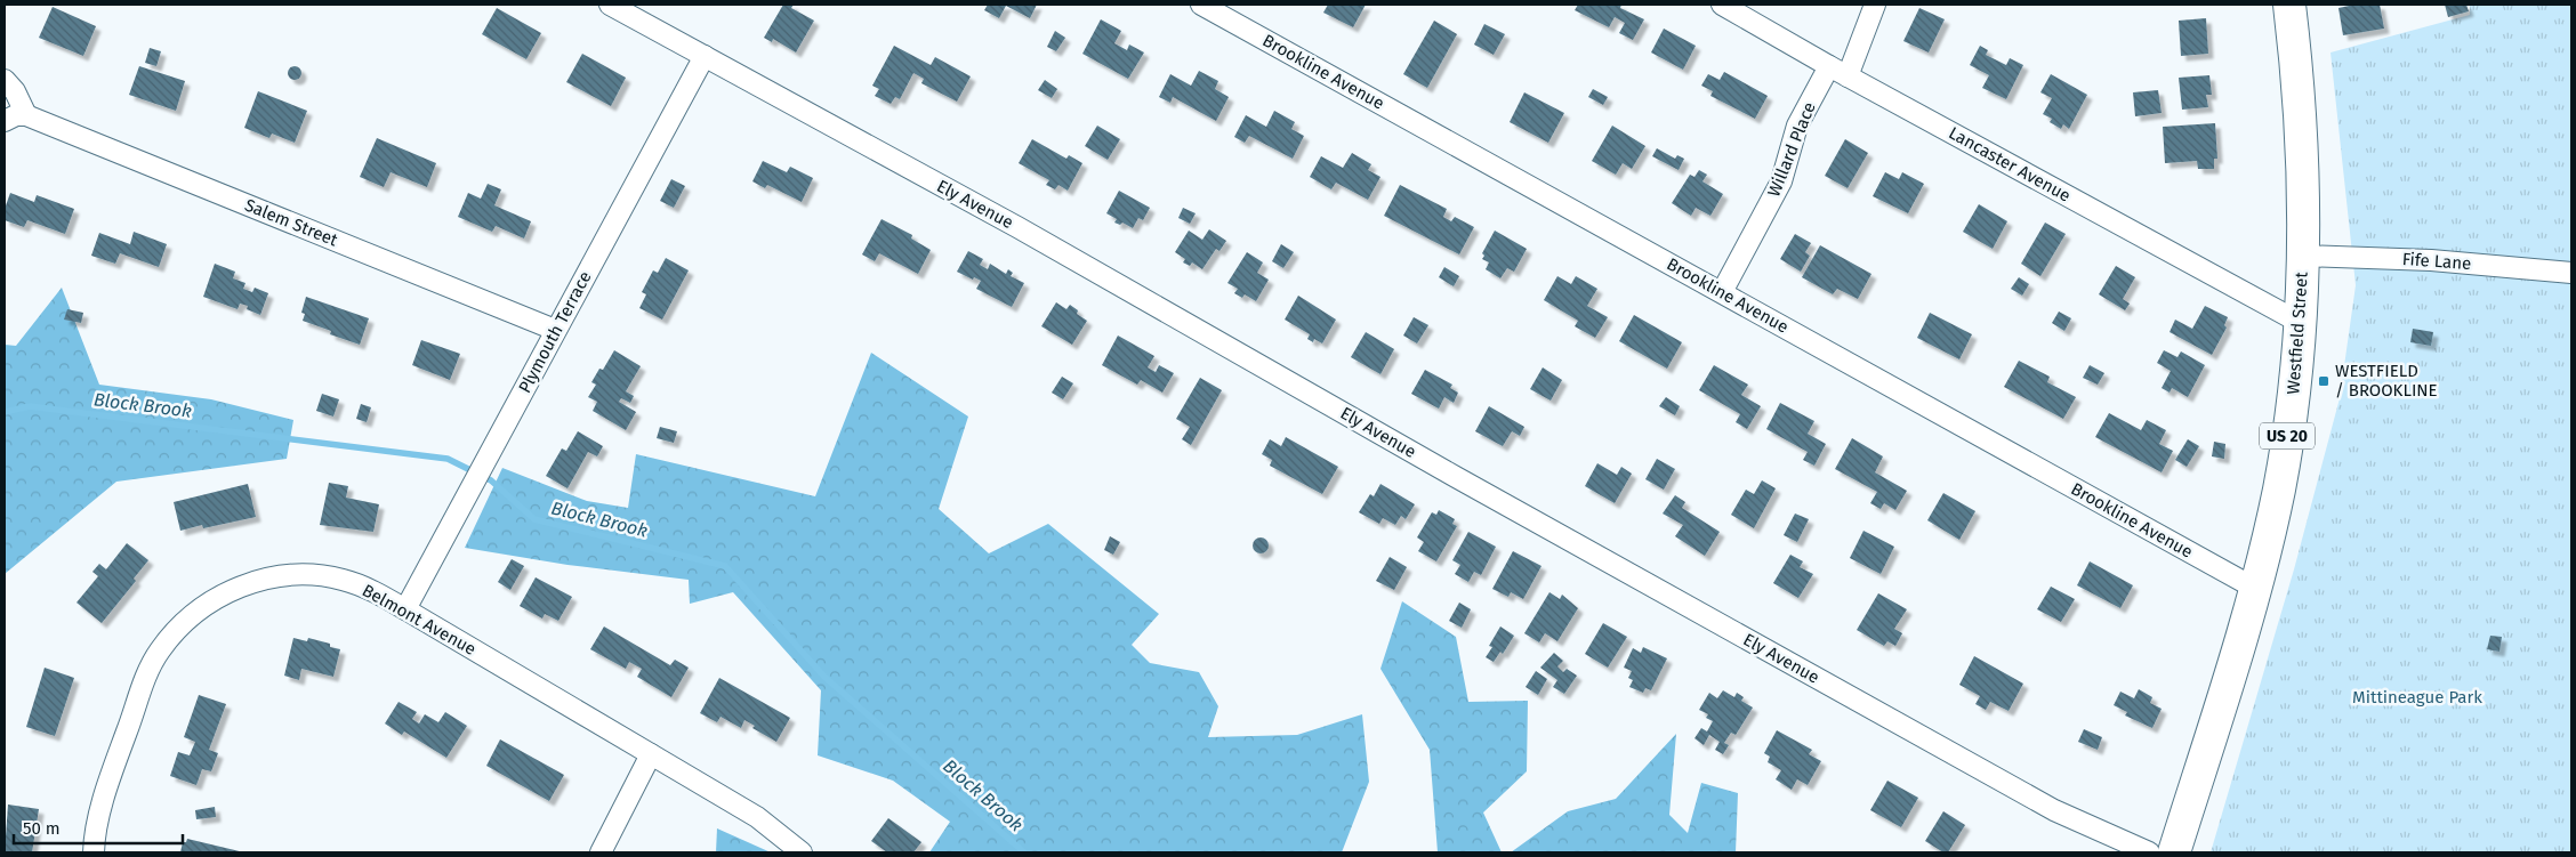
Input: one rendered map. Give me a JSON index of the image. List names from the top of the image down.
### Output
{
  "streets": {
    "main road": ["Westfield Street", "US 20"],
    "street": [
      "Brookline Avenue",
      "Willard Place",
      "Lancaster Avenue",
      "Ely Avenue",
      "Salem Street",
      "Fife Lane",
      "Plymouth Terrace",
      "Belmont Avenue"
    ]
  },
  "crossings": [
    ["Brookline Avenue", "Willard Place"],
    ["Brookline Avenue", "Westfield Street"],
    ["Willard Place", "Lancaster Avenue"],
    ["Lancaster Avenue", "Westfield Street"],
    ["Ely Avenue", "Plymouth Terrace"],
    ["Salem Street", "Plymouth Terrace"],
    ["Fife Lane", "Westfield Street"],
    ["Plymouth Terrace", "Belmont Avenue"]
  ],
  "water": ["Block Brook"],
  "parks": ["Mittineague Park"],
  "places": {
    "transit": ["WESTFIELD / BROOKLINE"]
  },
  "scale_bar": "50 m"
}
